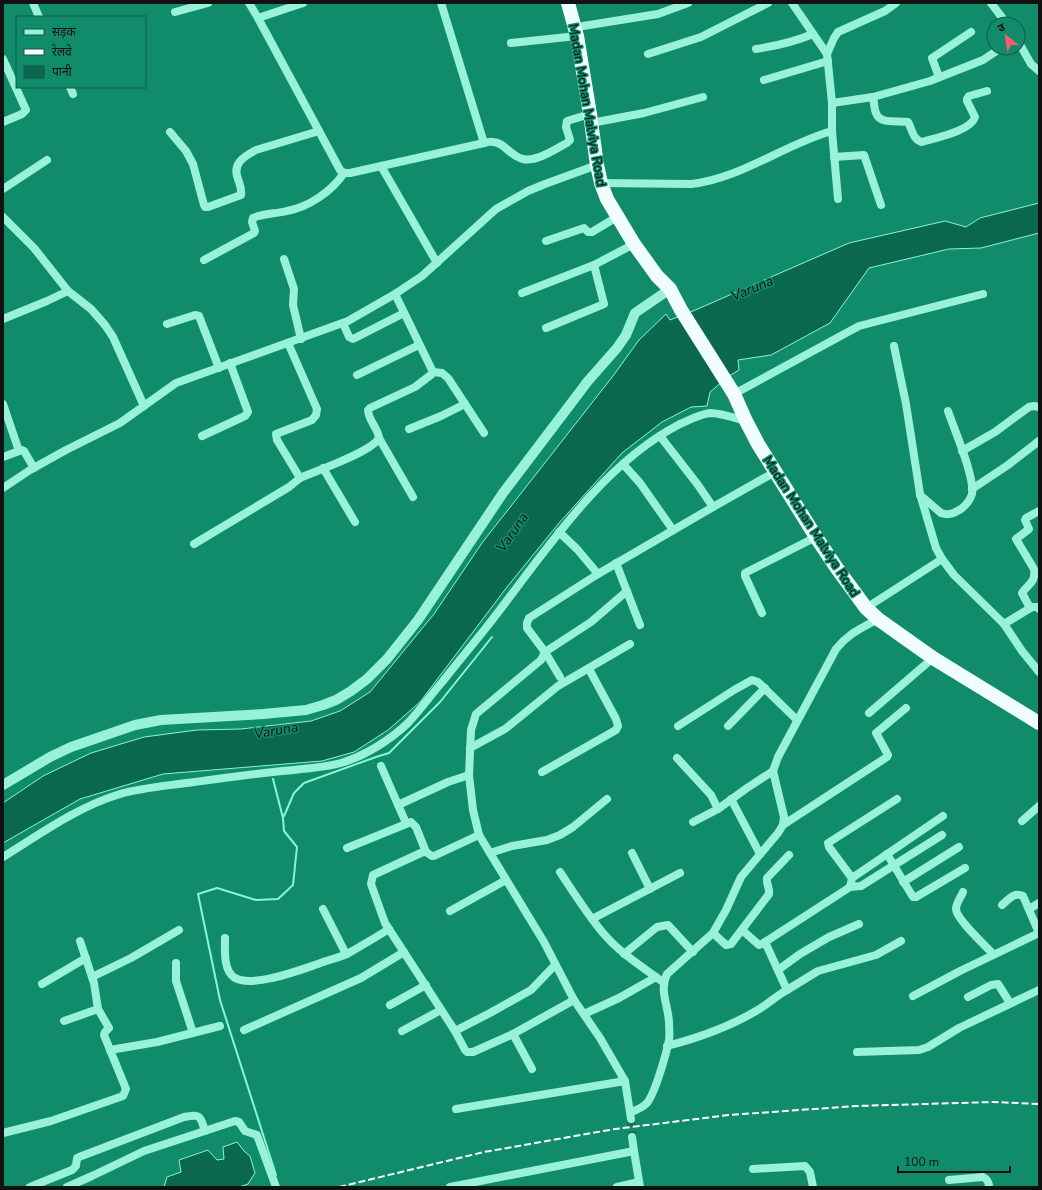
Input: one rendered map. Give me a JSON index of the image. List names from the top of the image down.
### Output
{
  "streets": {
    "highway": ["Madan Mohan Malviya Road"]
  },
  "water": ["Varuna"],
  "legend": ["सड़क", "रेलवे", "पानी"],
  "scale_bar": "100 m",
  "north": "top left"
}
